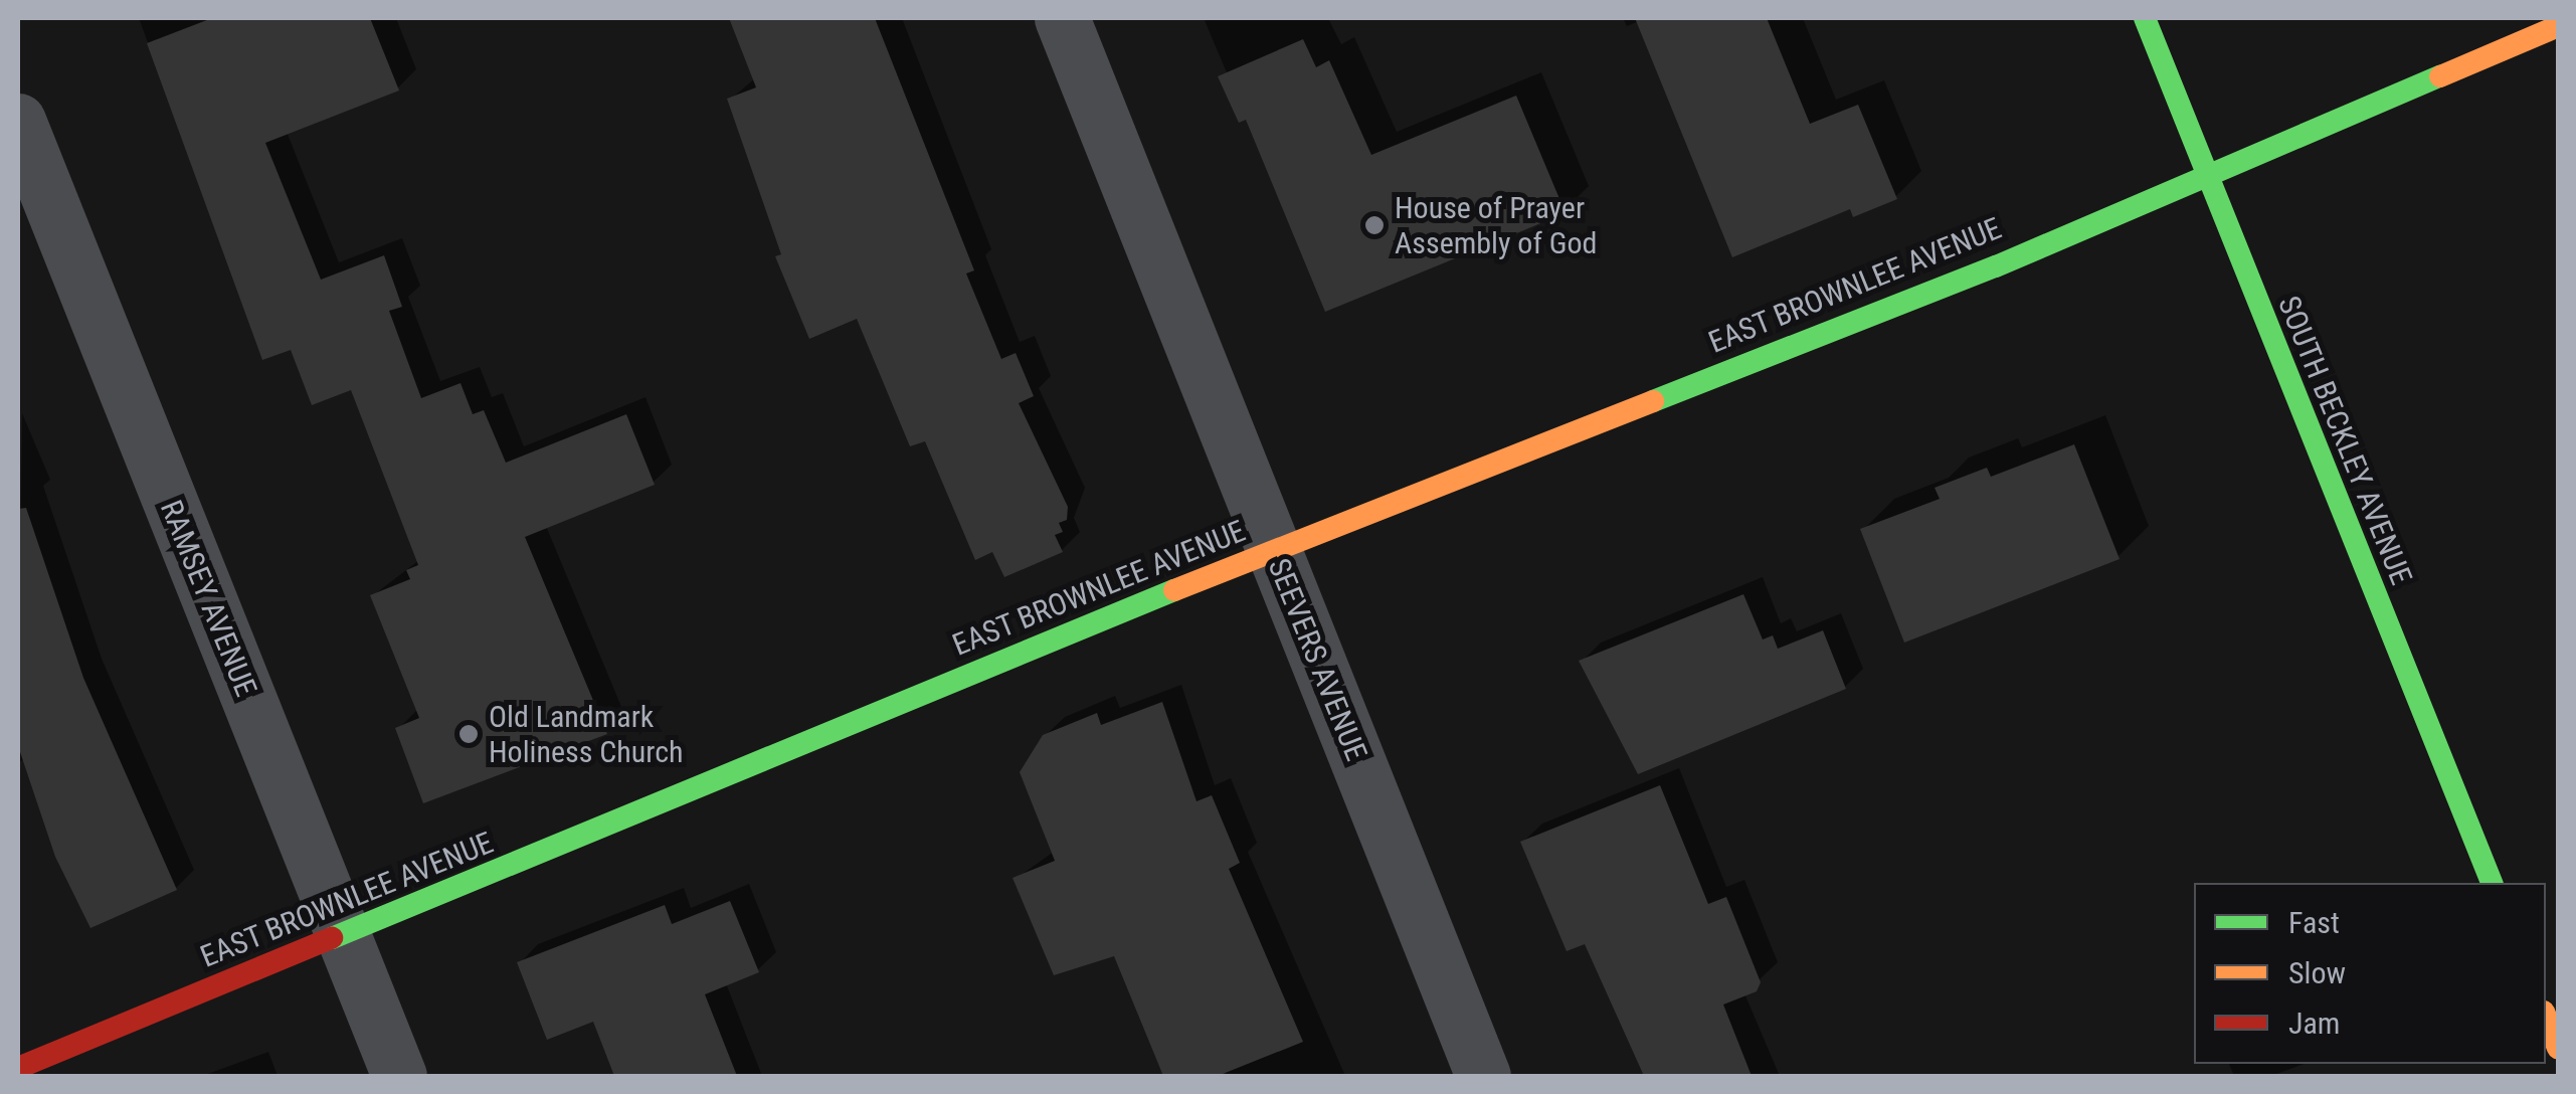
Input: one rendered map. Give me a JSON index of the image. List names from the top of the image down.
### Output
{
  "streets": {
    "street": [
      "EAST BROWNLEE AVENUE",
      "SOUTH BECKLEY AVENUE",
      "RAMSEY AVENUE",
      "SEEVERS AVENUE"
    ]
  },
  "crossings": [
    ["EAST BROWNLEE AVENUE", "SOUTH BECKLEY AVENUE"],
    ["EAST BROWNLEE AVENUE", "RAMSEY AVENUE"],
    ["EAST BROWNLEE AVENUE", "SEEVERS AVENUE"]
  ],
  "places": ["House of Prayer Assembly of God", "Old Landmark Holiness Church"],
  "legend": ["Fast", "Slow", "Jam"]
}
